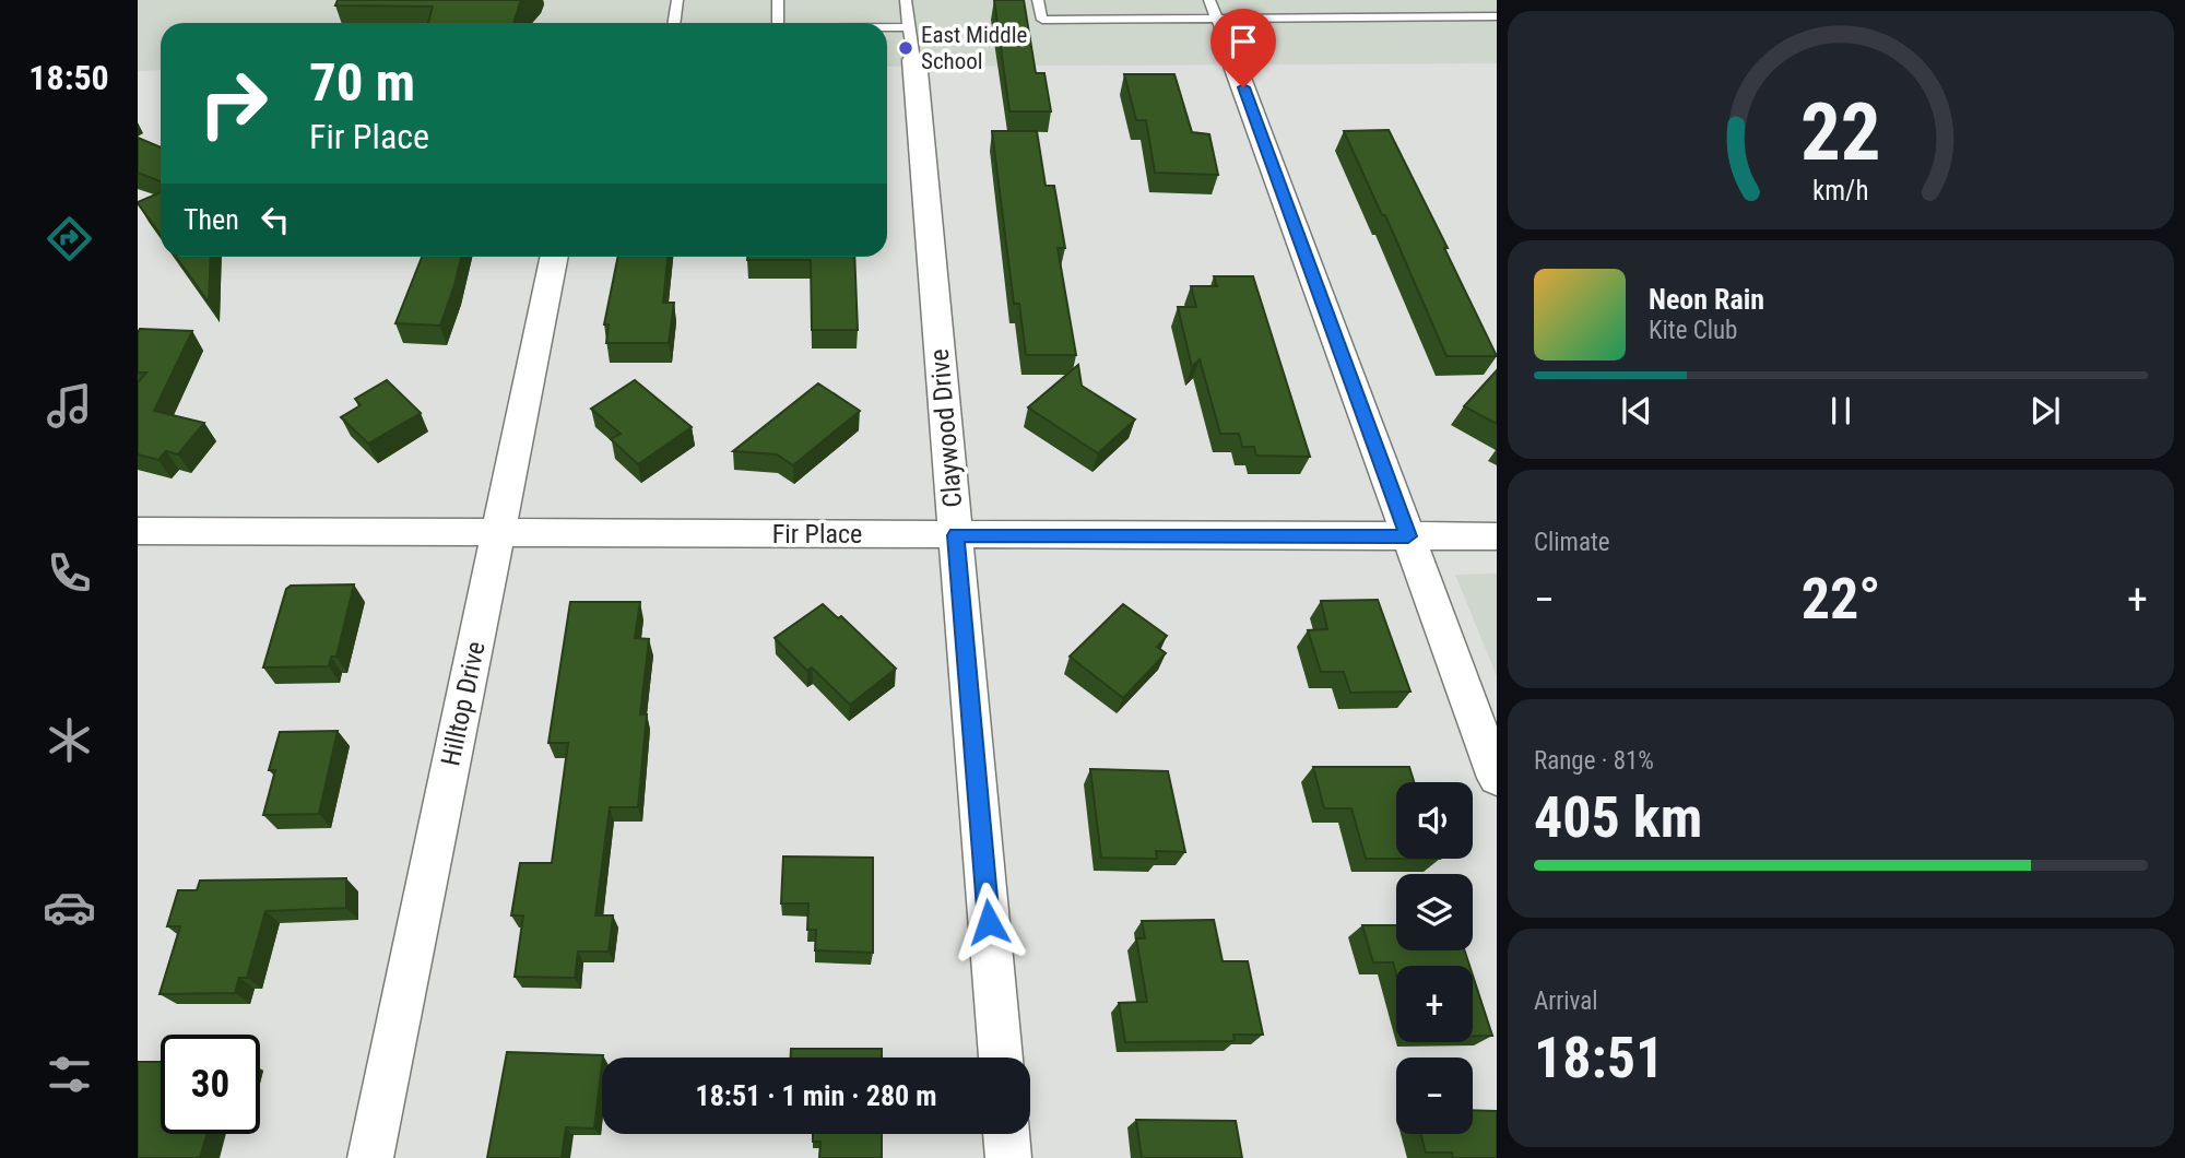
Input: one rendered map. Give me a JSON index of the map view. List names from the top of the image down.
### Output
{
  "streets": {
    "street": ["Claywood Drive", "Fir Place", "Hilltop Drive"]
  },
  "crossings": [
    ["Claywood Drive", "Fir Place"],
    ["Fir Place", "Hilltop Drive"]
  ],
  "places": ["East Middle School"],
  "page": {
    "tabs": "18:50",
    "turn": ["70 m", "Fir Place"],
    "then": "Then",
    "song": ["Neon Rain", "Kite Club"],
    "tile": [
      "Climate",
      ["Range · 81%", "405 km"],
      ["Arrival", "18:51"]
    ],
    "heat": ["−", "22°", "+"],
    "map_buttons": ["+", "−"],
    "limit": "30",
    "trip": "18:51 · 1 min · 280 m",
    "gauge": ["22", "km/h"]
  }
}
